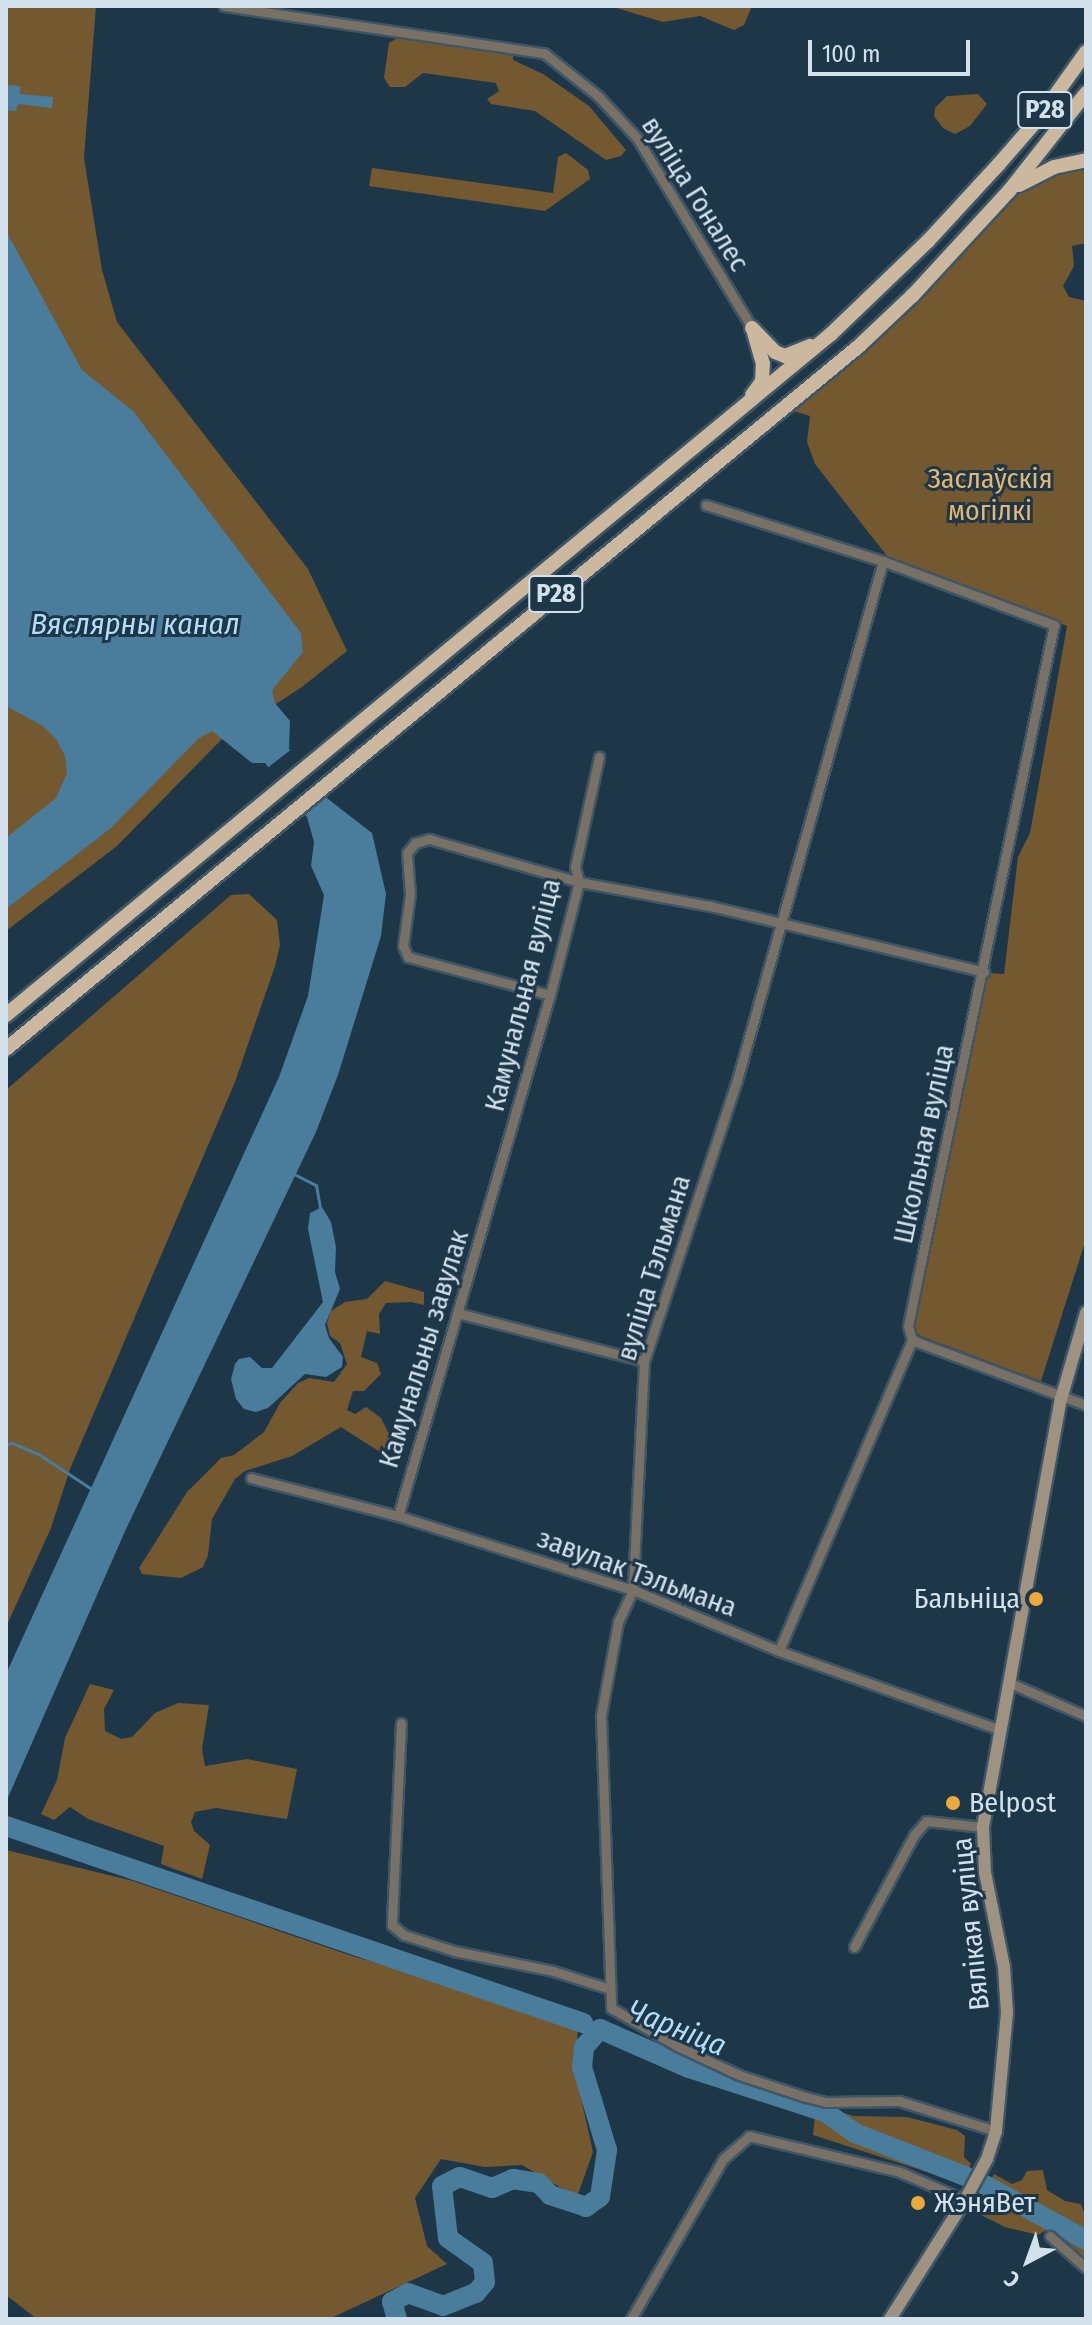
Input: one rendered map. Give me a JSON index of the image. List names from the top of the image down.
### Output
{
  "streets": {
    "highway": ["Р28"],
    "main road": ["Вялікая вуліца"],
    "street": [
      "вуліца Гоналес",
      "Камунальная вуліца",
      "Школьная вуліца",
      "вуліца Тэльмана",
      "Камунальны завулак",
      "завулак Тэльмана"
    ]
  },
  "crossings": [
    ["Камунальная вуліца", "Камунальны завулак"],
    ["Школьная вуліца", "вуліца Тэльмана"],
    ["Школьная вуліца", "завулак Тэльмана"],
    ["вуліца Тэльмана", "завулак Тэльмана"],
    ["вуліца Тэльмана", "Вялікая вуліца"],
    ["Камунальны завулак", "завулак Тэльмана"],
    ["завулак Тэльмана", "Вялікая вуліца"]
  ],
  "water": ["Вяслярны канал", "Чарніца"],
  "parks": ["Заслаўскія могілкі"],
  "places": ["Бальніца", "Belpost", "ЖэняВет"],
  "scale_bar": "100 m",
  "north": "bottom left"
}
